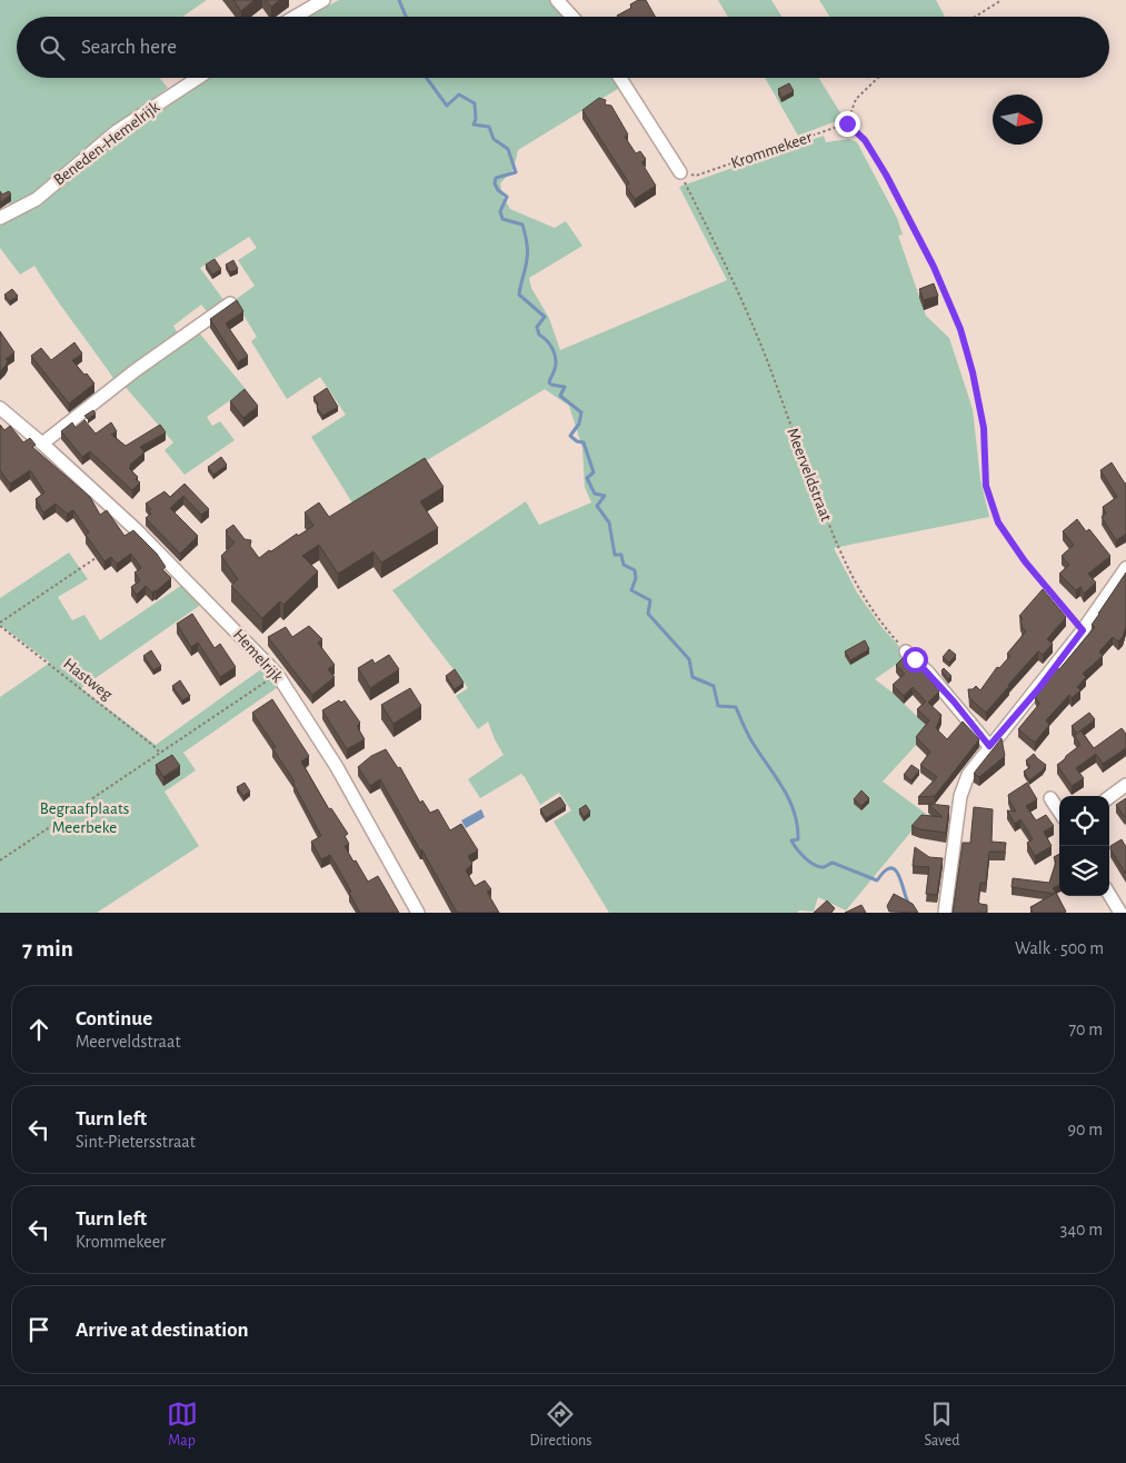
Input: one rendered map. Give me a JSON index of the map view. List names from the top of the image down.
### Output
{
  "streets": {
    "street": ["Beneden-Hemelrijk", "Hemelrijk"],
    "path": ["Krommekeer", "Meerveldstraat", "Hastweg"]
  },
  "parks": ["Begraafplaats Meerbeke"],
  "north": "right",
  "page": {
    "search": "Search here",
    "heading": ["7 min", "Walk · 500 m"],
    "list": [
      ["Continue", "Meerveldstraat", "70 m"],
      ["Turn left", "Sint-Pietersstraat", "90 m"],
      ["Turn left", "Krommekeer", "340 m"],
      "Arrive at destination"
    ],
    "nav": ["Map", "Directions", "Saved"]
  }
}
